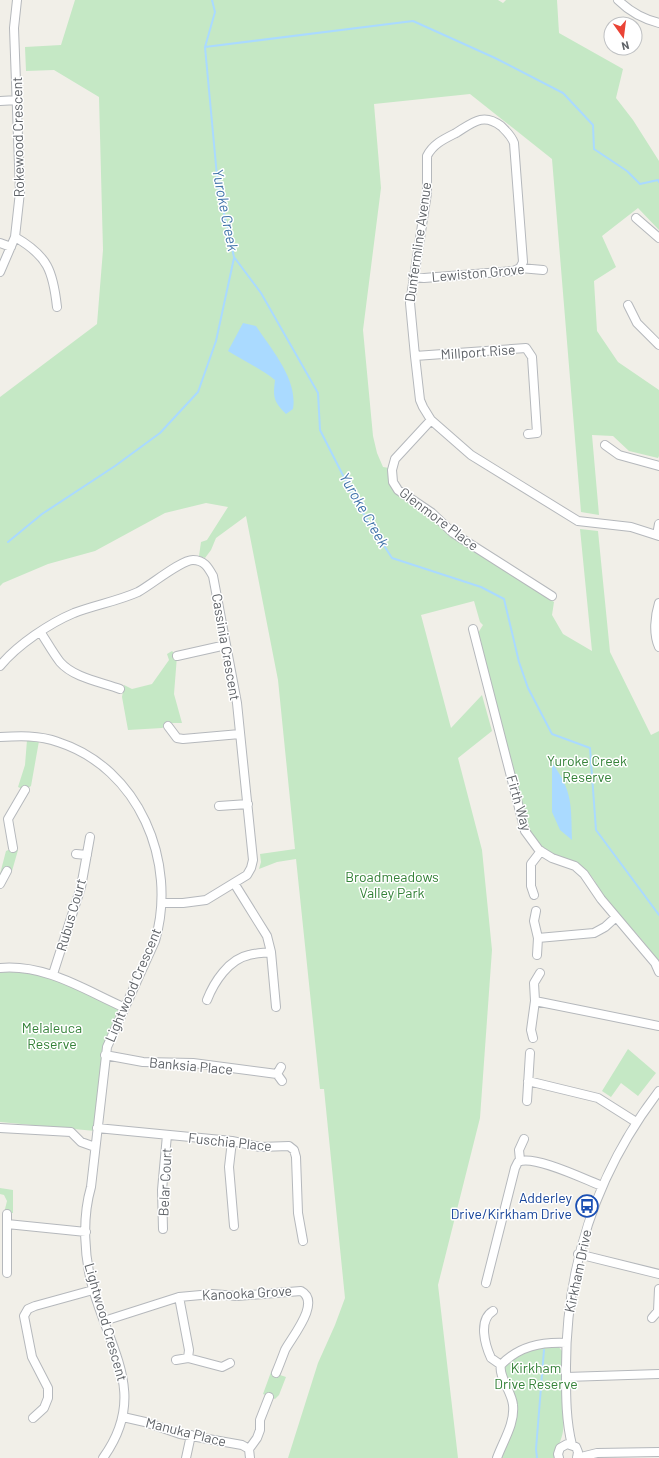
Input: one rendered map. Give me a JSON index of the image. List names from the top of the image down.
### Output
{
  "streets": {
    "street": [
      "Rokewood Crescent",
      "Dunfermline Avenue",
      "Lewiston Grove",
      "Millport Rise",
      "Glenmore Place",
      "Cassinia Crescent",
      "Firth Way",
      "Rubus Court",
      "Lightwood Crescent",
      "Banksia Place",
      "Fuschia Place",
      "Belar Court",
      "Kirkham Drive",
      "Kanooka Grove",
      "Manuka Place"
    ]
  },
  "crossings": [
    ["Dunfermline Avenue", "Lewiston Grove"],
    ["Dunfermline Avenue", "Millport Rise"],
    ["Dunfermline Avenue", "Glenmore Place"],
    ["Cassinia Crescent", "Lightwood Crescent"],
    ["Lightwood Crescent", "Banksia Place"],
    ["Lightwood Crescent", "Fuschia Place"],
    ["Lightwood Crescent", "Kanooka Grove"],
    ["Lightwood Crescent", "Manuka Place"],
    ["Fuschia Place", "Belar Court"]
  ],
  "water": ["Yuroke Creek"],
  "parks": [
    "Yuroke Creek Reserve",
    "Broadmeadows Valley Park",
    "Melaleuca Reserve",
    "Kirkham Drive Reserve"
  ],
  "places": {
    "bus stop": ["Adderley Drive/Kirkham Drive"]
  },
  "north": "bottom"
}
